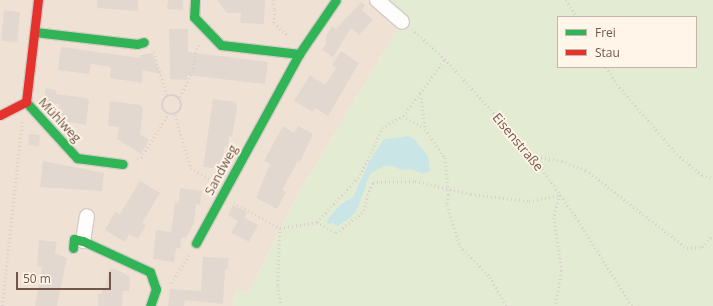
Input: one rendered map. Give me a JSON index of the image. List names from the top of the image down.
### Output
{
  "streets": {
    "street": ["Mühlweg", "Sandweg"],
    "path": ["Eisenstraße"]
  },
  "legend": ["Frei", "Stau"],
  "scale_bar": "50 m"
}
